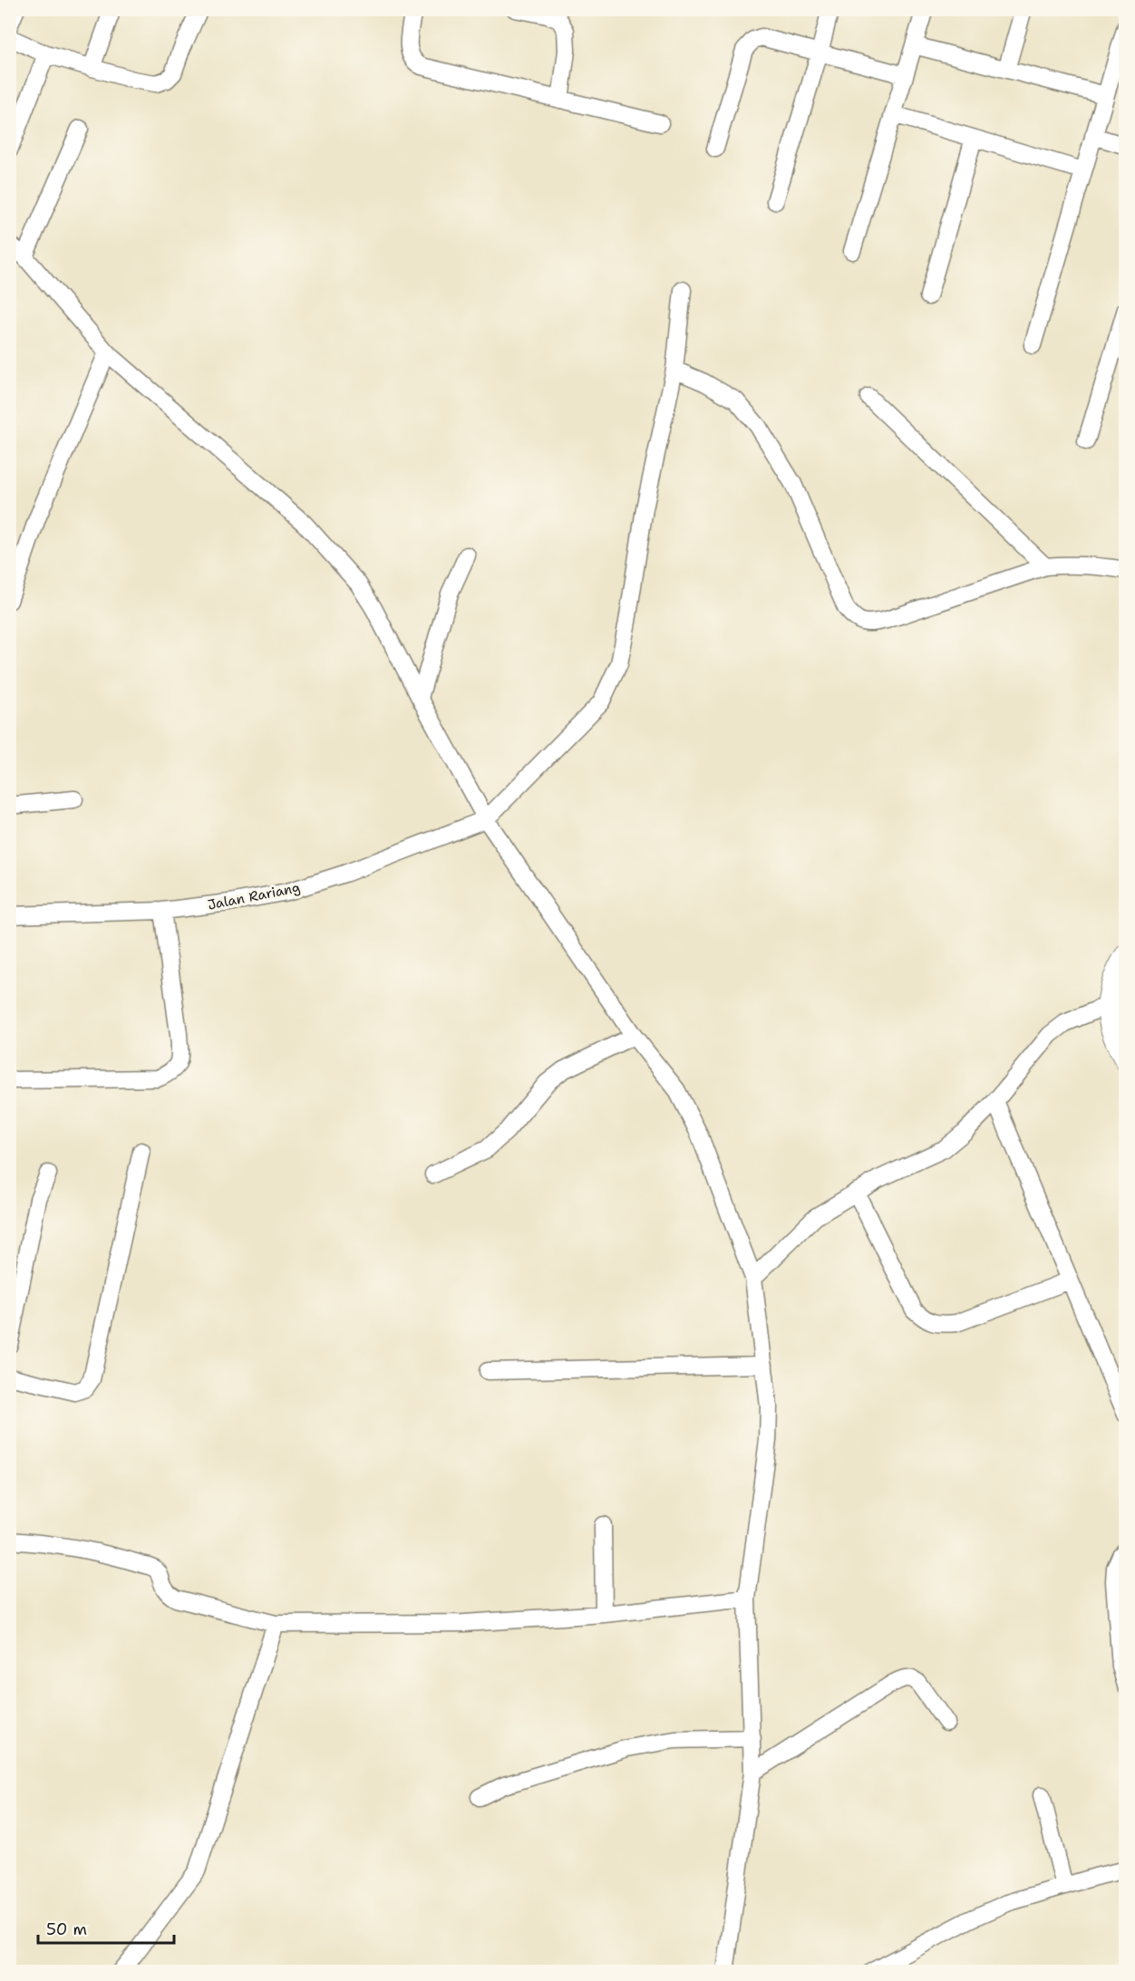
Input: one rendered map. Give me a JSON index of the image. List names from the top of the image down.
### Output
{
  "streets": {
    "street": ["Jalan Rariang"]
  },
  "scale_bar": "50 m"
}
